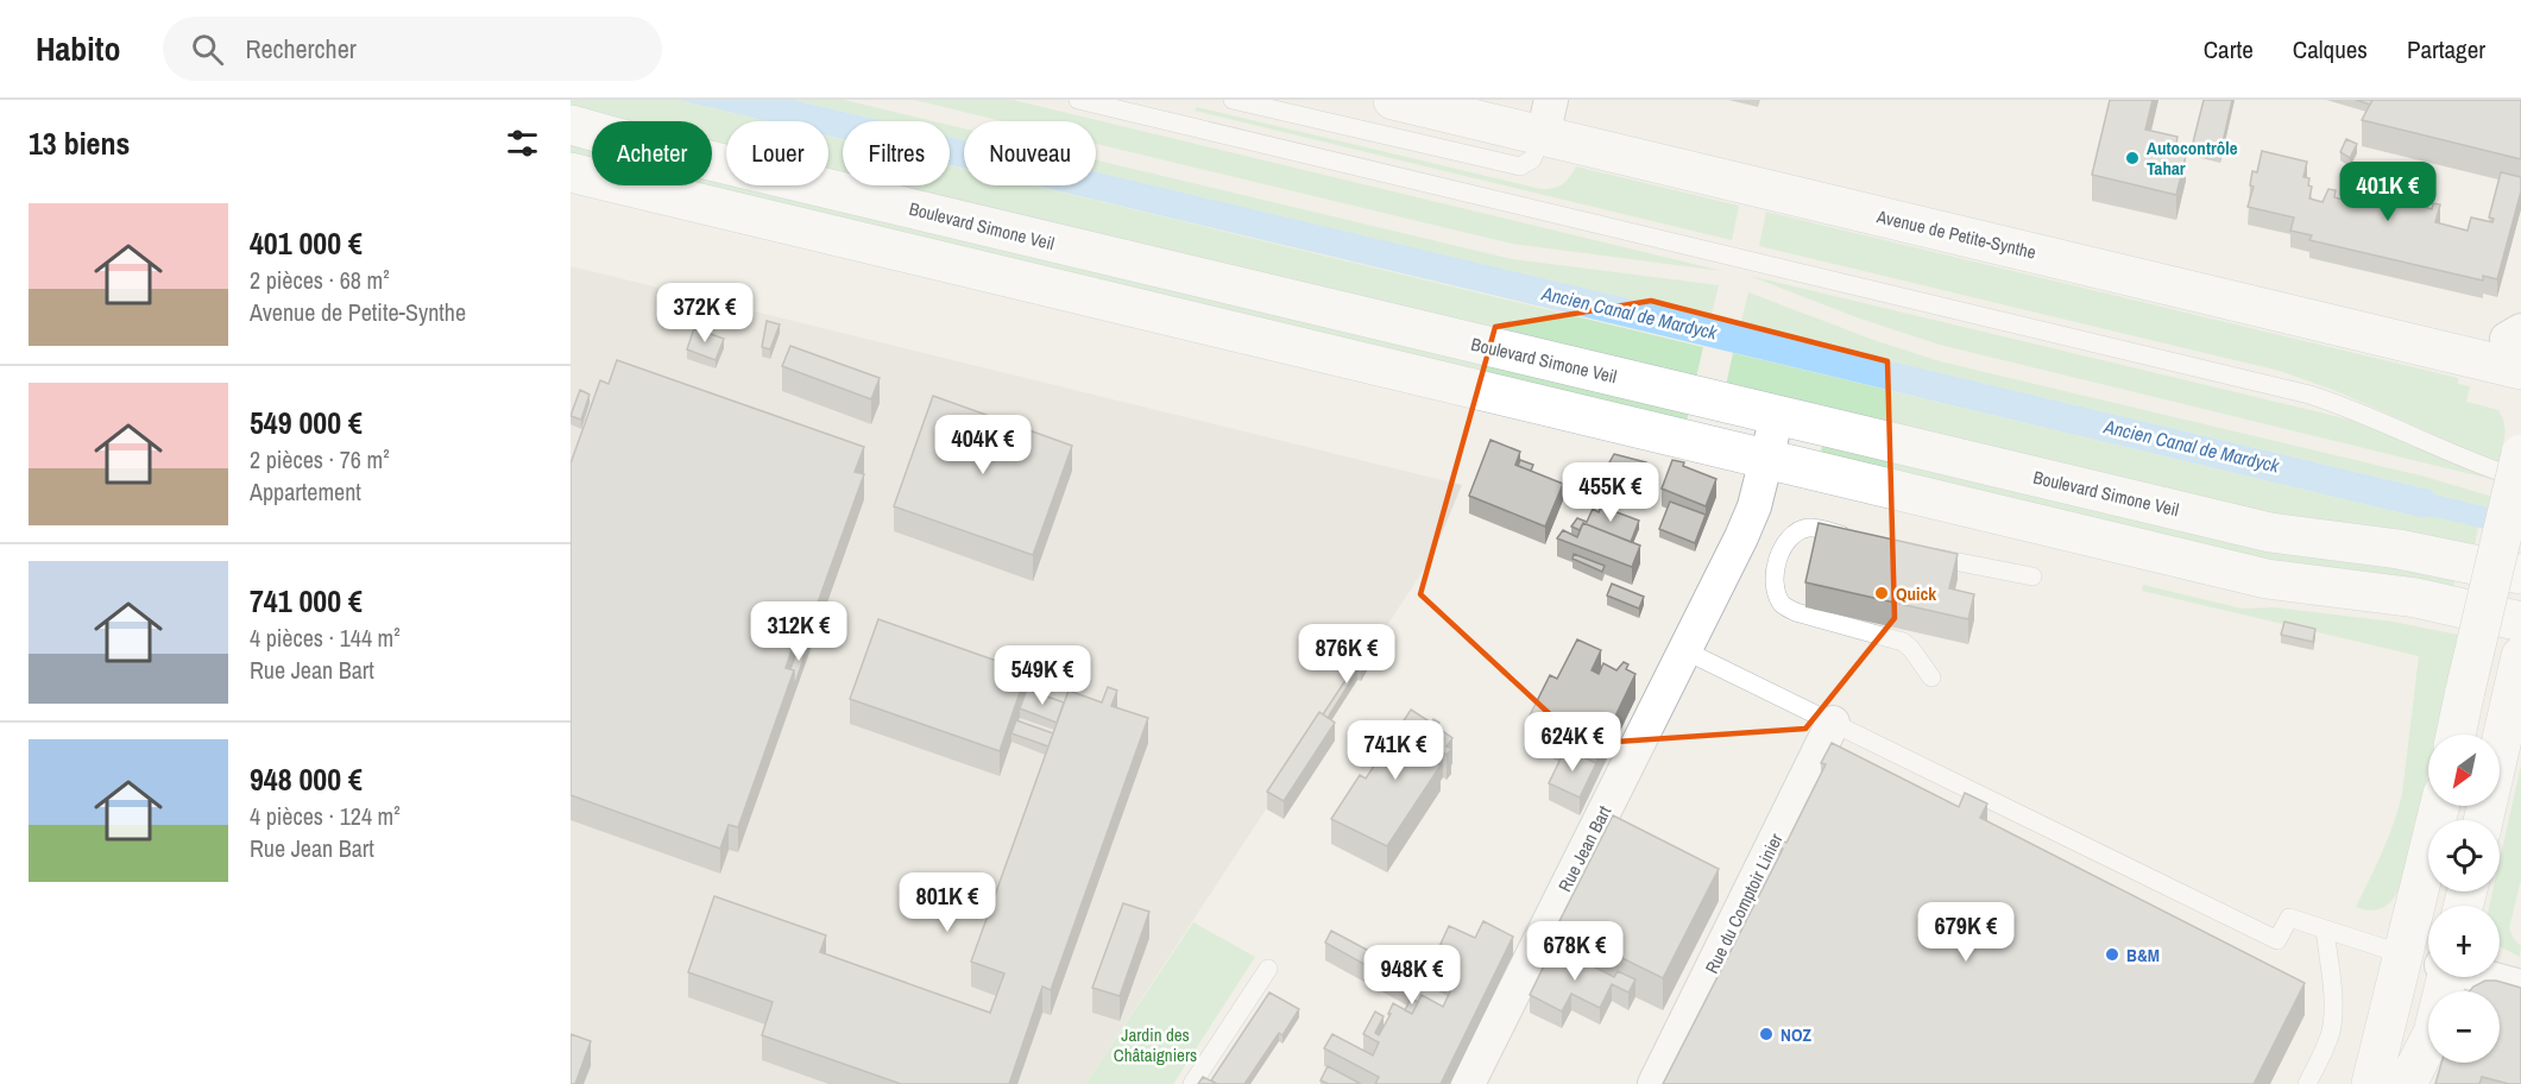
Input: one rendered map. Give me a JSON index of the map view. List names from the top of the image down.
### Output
{
  "streets": {
    "street": [
      "Boulevard Simone Veil",
      "Avenue de Petite-Synthe",
      "Rue Jean Bart",
      "Rue du Comptoir Linier"
    ]
  },
  "crossings": [
    ["Boulevard Simone Veil", "Rue Jean Bart"]
  ],
  "water": ["Ancien Canal de Mardyck"],
  "parks": ["Jardin des Châtaigniers"],
  "places": [
    "Autocontrôle Tahar",
    "Quick",
    "B&M",
    "NOZ"
  ],
  "north": "bottom left",
  "page": {
    "header": "Habito",
    "search": "Rechercher",
    "nav": ["Carte", "Calques", "Partager"],
    "heading": "13 biens",
    "chip": [
      "Acheter",
      "Louer",
      "Filtres",
      "Nouveau"
    ],
    "price": [
      "401K €",
      "372K €",
      "404K €",
      "455K €",
      "312K €",
      "876K €",
      "549K €",
      "624K €",
      "741K €",
      "801K €",
      "679K €",
      "678K €",
      "948K €"
    ],
    "list": [
      {
        "name": "401 000 €",
        "note": "2 pièces · 68 m² · Avenue de Petite-Synthe"
      },
      {
        "name": "549 000 €",
        "note": "2 pièces · 76 m² · Appartement"
      },
      {
        "name": "741 000 €",
        "note": "4 pièces · 144 m² · Rue Jean Bart"
      },
      {
        "name": "948 000 €",
        "note": "4 pièces · 124 m² · Rue Jean Bart"
      }
    ],
    "map_buttons": ["+", "−"]
  }
}
